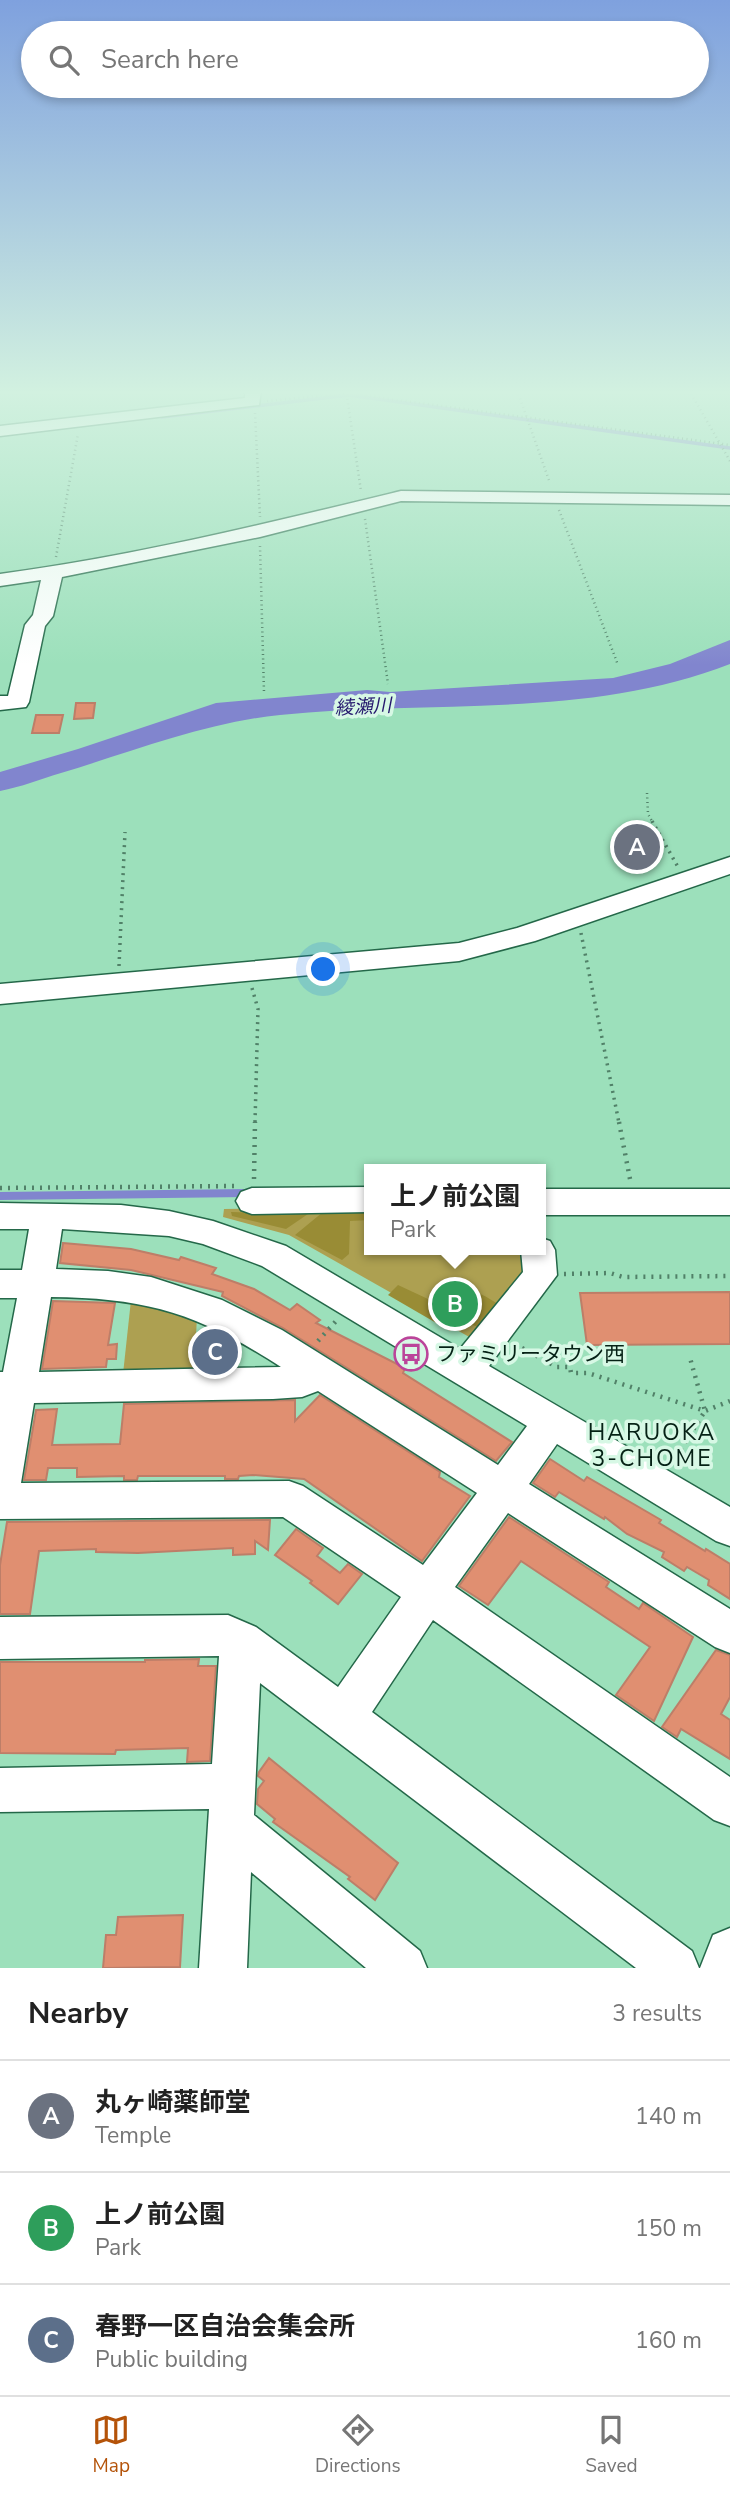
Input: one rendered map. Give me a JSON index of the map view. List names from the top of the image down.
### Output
{
  "districts": ["HARUOKA 3-CHOME"],
  "water": ["綾瀬川"],
  "places": {
    "bus stop": ["ファミリータウン西"]
  },
  "page": {
    "search": "Search here",
    "pins": ["A", "B", "C"],
    "popup": ["上ノ前公園", "Park"],
    "heading": ["Nearby", "3 results"],
    "list": [
      {
        "mark": "A",
        "name": "丸ヶ崎薬師堂",
        "note": "Temple",
        "value": "140 m"
      },
      {
        "mark": "B",
        "name": "上ノ前公園",
        "note": "Park",
        "value": "150 m"
      },
      {
        "mark": "C",
        "name": "春野一区自治会集会所",
        "note": "Public building",
        "value": "160 m"
      }
    ],
    "nav": ["Map", "Directions", "Saved"]
  }
}
